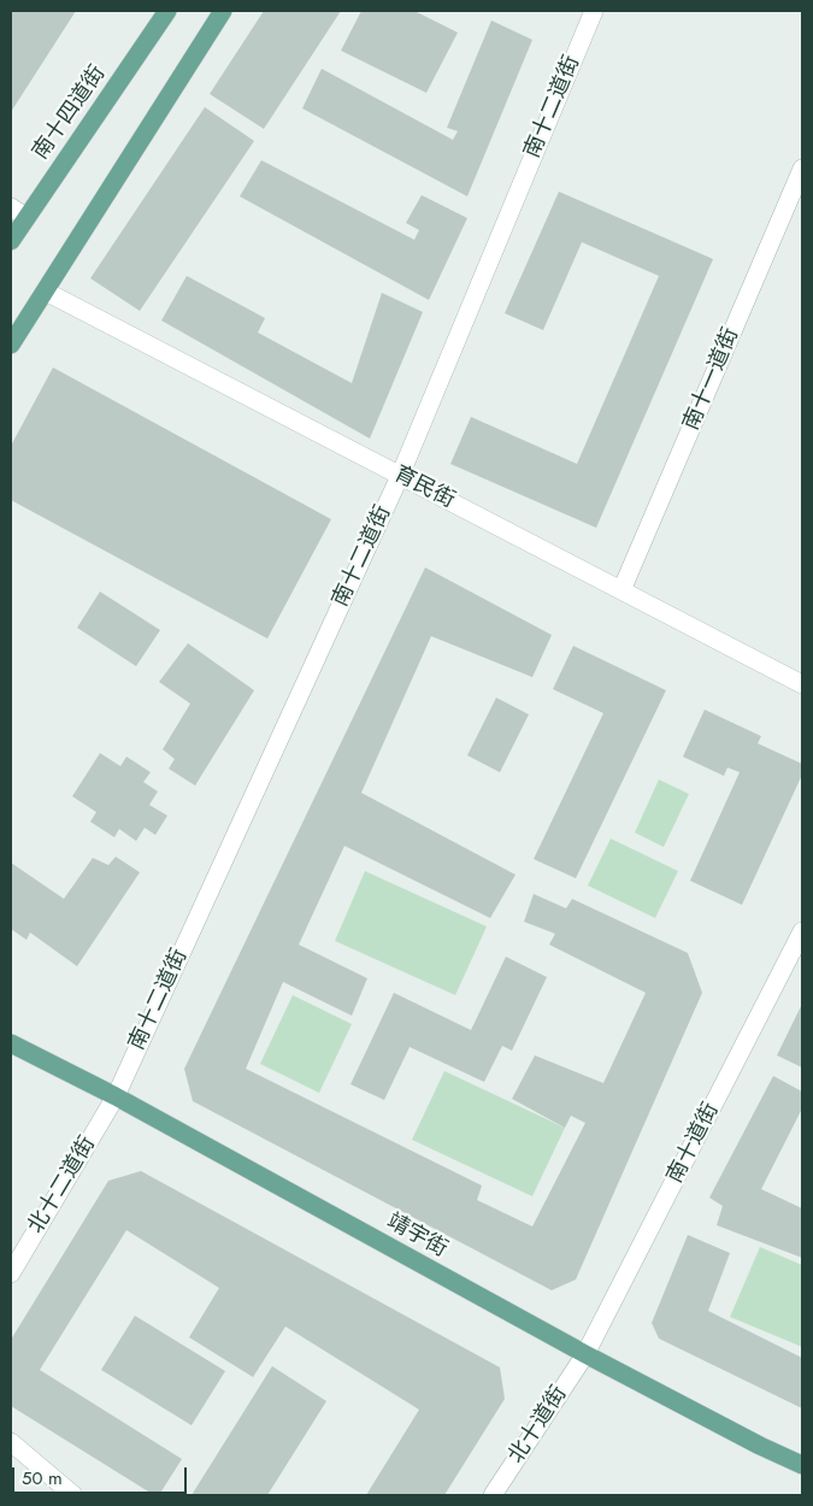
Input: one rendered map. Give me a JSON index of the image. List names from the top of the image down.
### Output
{
  "streets": {
    "main road": ["南十四道街", "靖宇街"],
    "street": [
      "南十二道街",
      "南十一道街",
      "育民街",
      "南十道街",
      "北十二道街",
      "北十道街"
    ]
  },
  "crossings": [
    ["南十二道街", "育民街"],
    ["南十二道街", "北十二道街"],
    ["南十二道街", "靖宇街"],
    ["南十一道街", "育民街"],
    ["南十道街", "靖宇街"],
    ["南十道街", "北十道街"],
    ["北十二道街", "靖宇街"],
    ["靖宇街", "北十道街"]
  ],
  "scale_bar": "50 m"
}
